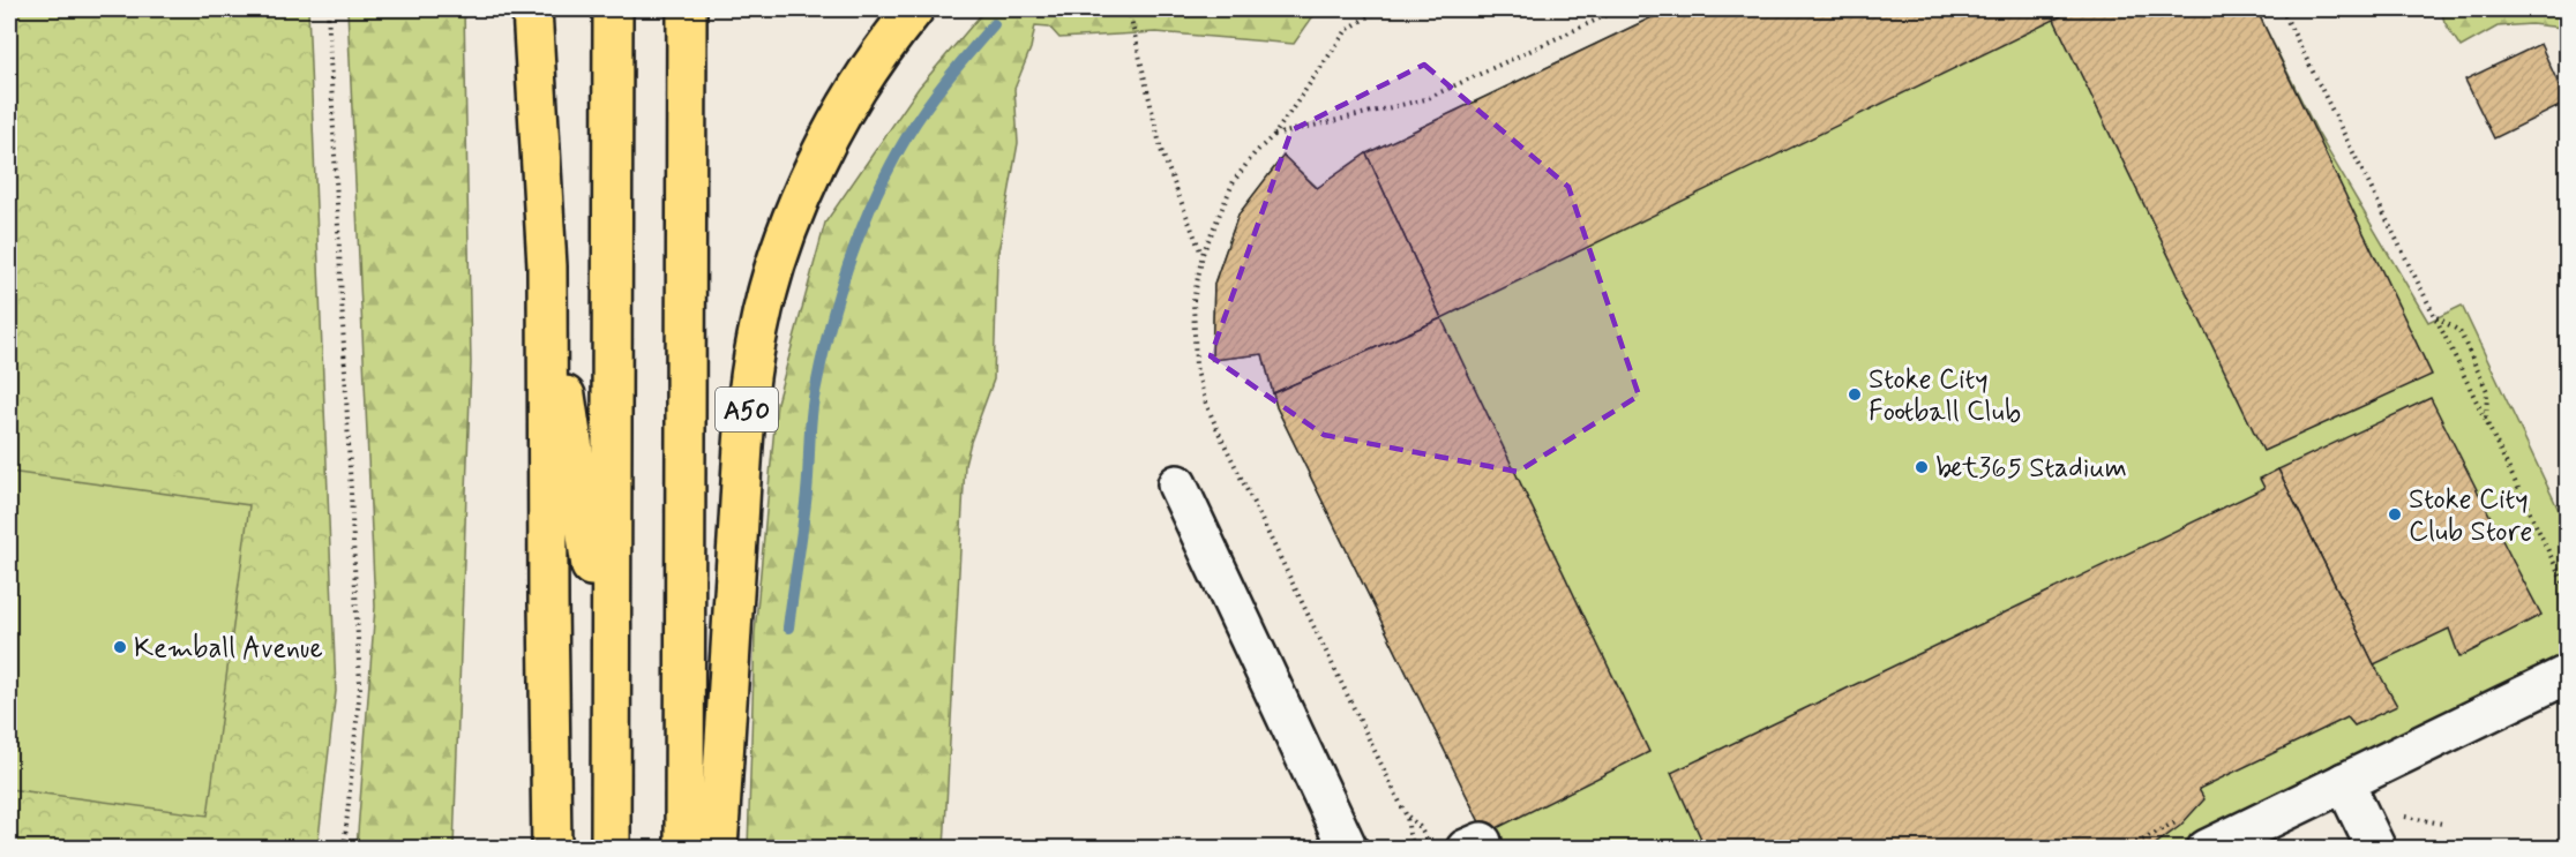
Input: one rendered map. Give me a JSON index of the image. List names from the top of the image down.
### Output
{
  "streets": {
    "highway": ["A50"]
  },
  "places": [
    "Stoke City Football Club",
    "bet365 Stadium",
    "Stoke City Club Store",
    "Kemball Avenue"
  ]
}
